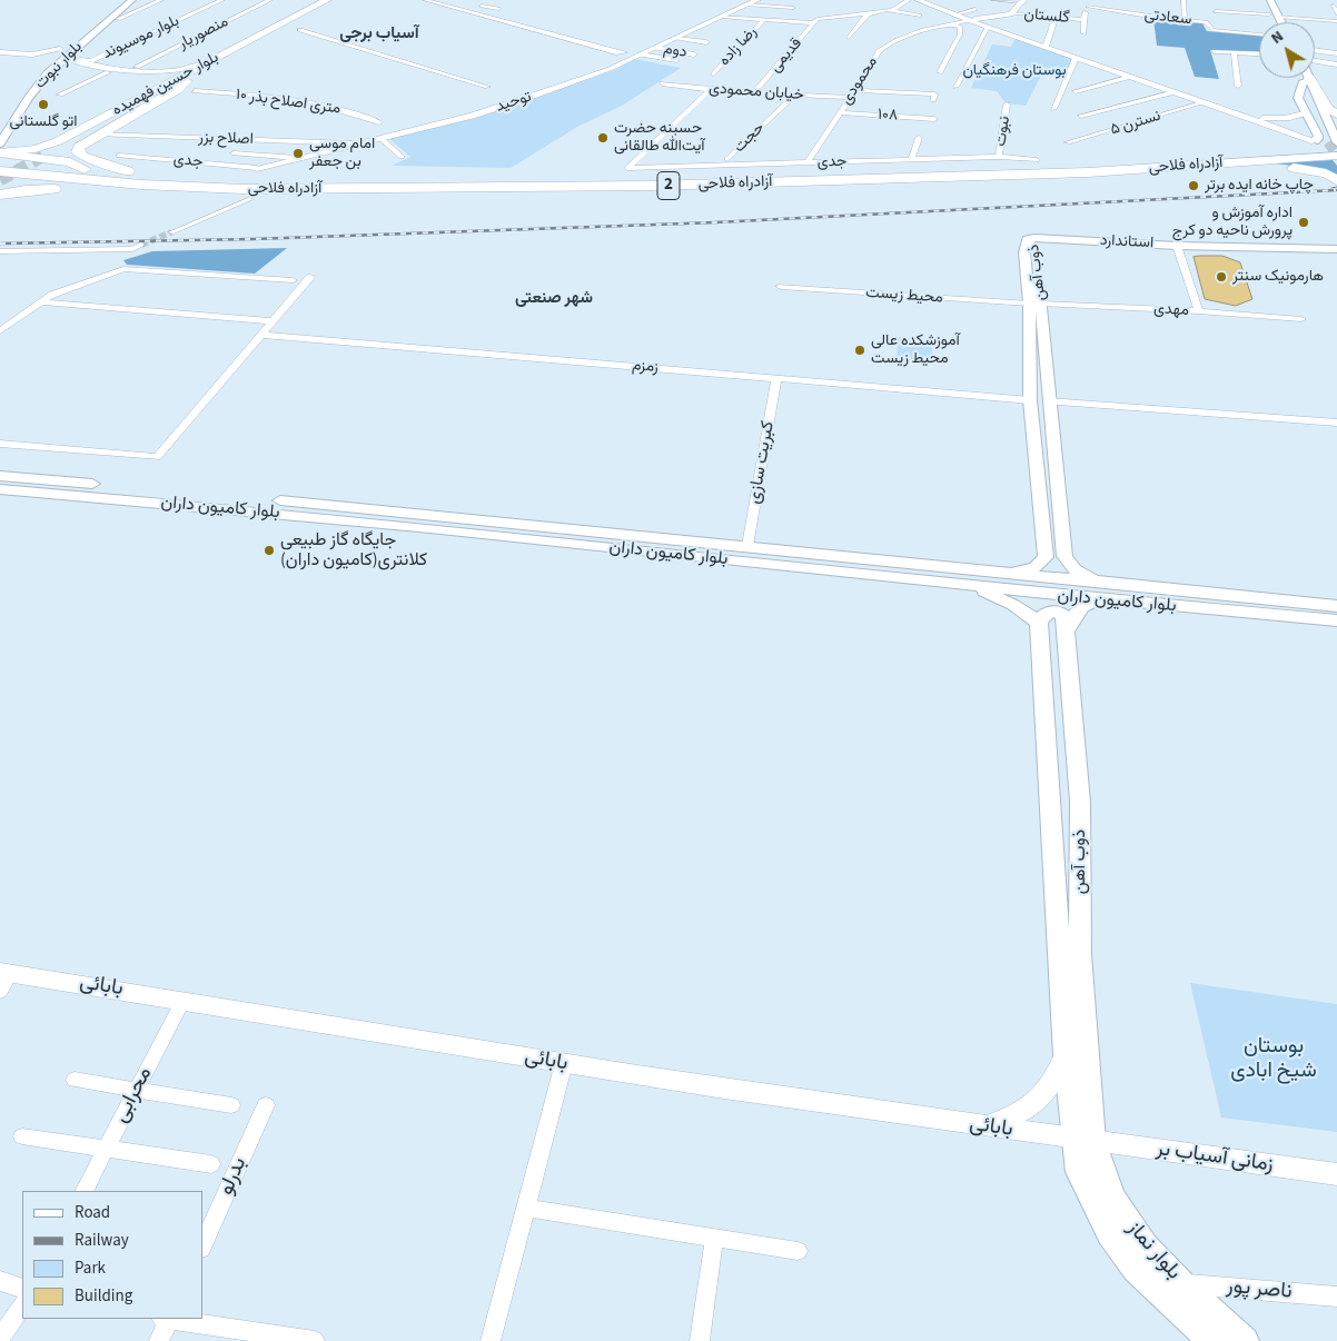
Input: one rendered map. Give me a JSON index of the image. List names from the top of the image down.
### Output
{
  "streets": {
    "highway": ["آزادراه فلاحی", "2"],
    "main road": [
      "بلوار نبوت",
      "بلوار حسین فهمیده",
      "استاندارد",
      "ذوب آهن",
      "بلوار کامیون داران",
      "بلوار نماز"
    ],
    "street": [
      "گلستان",
      "سعادتی",
      "منصوریار",
      "بلوار موسیوند",
      "رضا زاده",
      "دوم",
      "قدیمی",
      "محمودی",
      "خیابان محمودی",
      "۱۰ متری اصلاح بذر",
      "توحید",
      "۱۰۸",
      "نسترن ۵",
      "نبوت",
      "حجت",
      "اصلاح بزر",
      "جدی",
      "محیط زیست",
      "مهدی",
      "زمزم",
      "کبریت سازی",
      "بابائی",
      "محرابی",
      "زمانی آسیاب بر",
      "بدرلو",
      "ناصر پور"
    ]
  },
  "crossings": [
    ["دوم", "توحید"],
    ["قدیمی", "خیابان محمودی"],
    ["محمودی", "خیابان محمودی"],
    ["محمودی", "۱۰۸"],
    ["محمودی", "جدی"],
    ["بلوار حسین فهمیده", "۱۰ متری اصلاح بذر"],
    ["خیابان محمودی", "حجت"],
    ["خیابان محمودی", "جدی"],
    ["توحید", "اصلاح بزر"],
    ["توحید", "جدی"],
    ["نبوت", "جدی"],
    ["استاندارد", "ذوب آهن"],
    ["ذوب آهن", "محیط زیست"],
    ["ذوب آهن", "مهدی"],
    ["ذوب آهن", "زمزم"],
    ["ذوب آهن", "بلوار کامیون داران"],
    ["ذوب آهن", "بابائی"],
    ["ذوب آهن", "زمانی آسیاب بر"],
    ["ذوب آهن", "بلوار نماز"],
    ["محیط زیست", "مهدی"],
    ["زمزم", "کبریت سازی"],
    ["کبریت سازی", "بلوار کامیون داران"],
    ["بابائی", "محرابی"],
    ["بابائی", "زمانی آسیاب بر"],
    ["بابائی", "بلوار نماز"],
    ["زمانی آسیاب بر", "بلوار نماز"],
    ["بلوار نماز", "ناصر پور"]
  ],
  "districts": ["آسیاب برجی", "شهر صنعتی"],
  "parks": ["بوستان فرهنگیان", "بوستان شیخ ابادی"],
  "places": [
    "اتو گلستانی",
    "حسینه حضرت آیت‌الله طالقانی",
    "امام موسی بن جعفر",
    "چاپ خانه ایده برتر",
    "اداره آموزش و پرورش ناحیه دو کرج",
    "هارمونیک سنتر",
    "آموزشکده عالی محیط زیست",
    "جایگاه گاز طبیعی کلانتری(کامیون داران)"
  ],
  "legend": [
    "Road",
    "Railway",
    "Park",
    "Building"
  ],
  "north": "top left"
}
